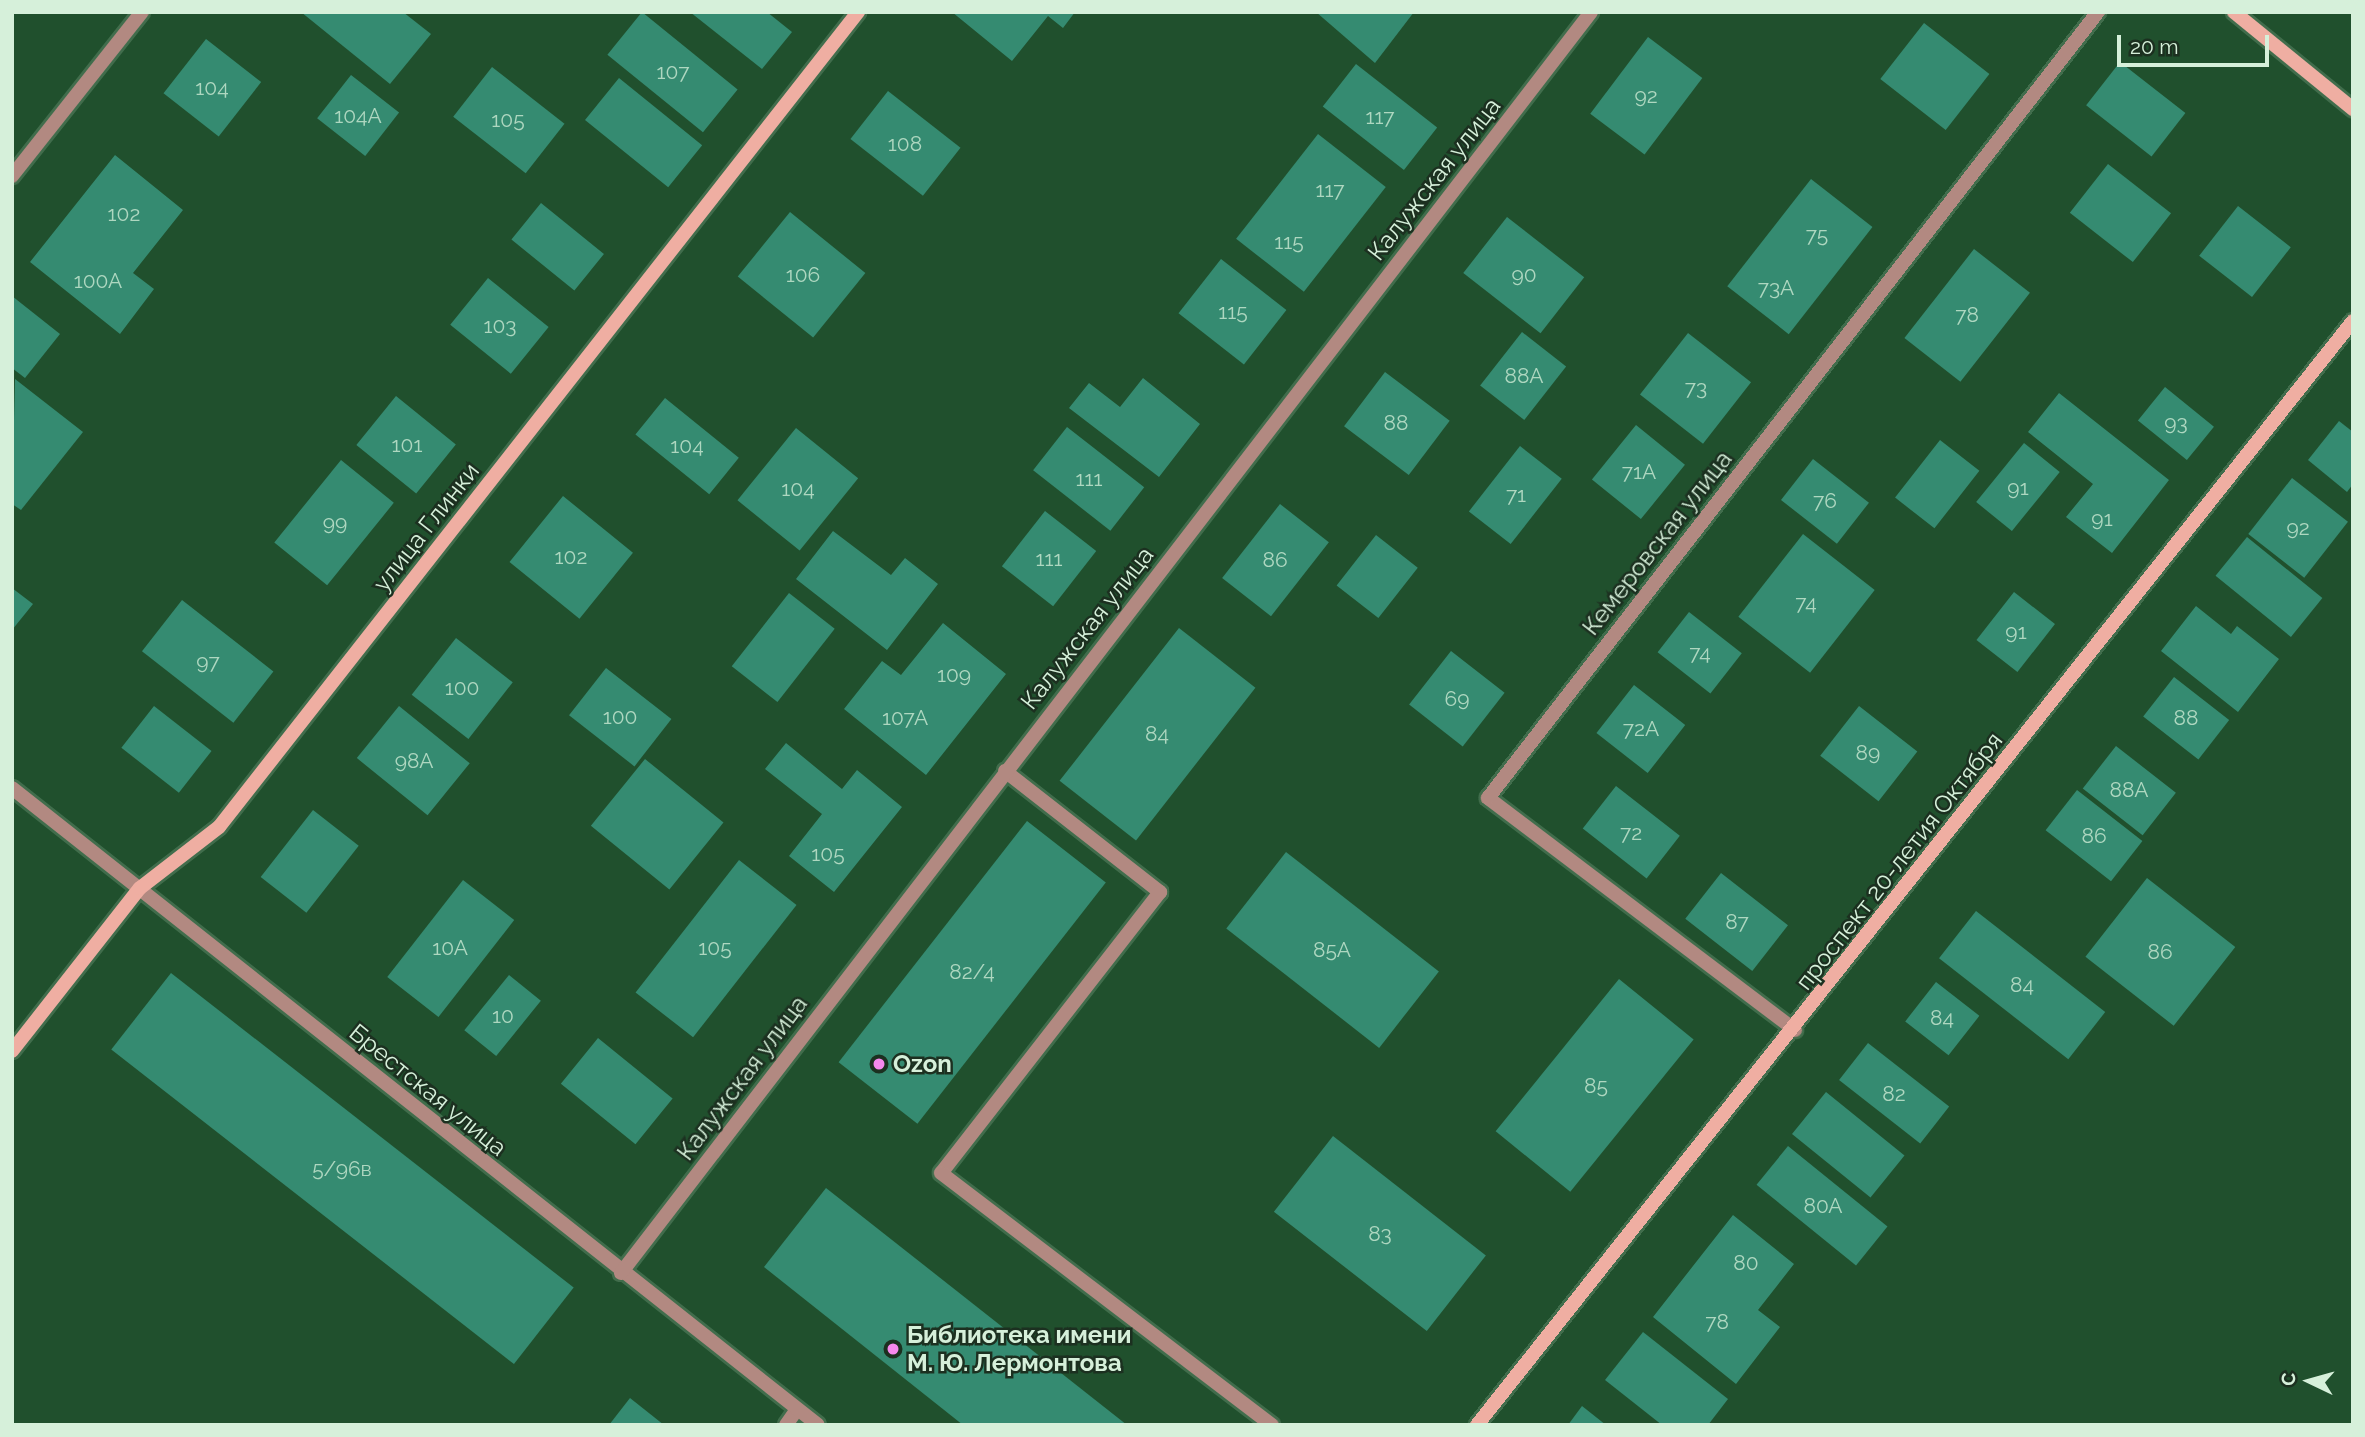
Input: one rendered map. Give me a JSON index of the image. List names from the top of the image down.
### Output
{
  "streets": {
    "street": [
      "Калужская улица",
      "улица Глинки",
      "Кемеровская улица",
      "проспект 20-летия Октября",
      "Брестская улица"
    ]
  },
  "crossings": [
    ["Калужская улица", "Брестская улица"],
    ["улица Глинки", "Брестская улица"],
    ["Кемеровская улица", "проспект 20-летия Октября"]
  ],
  "places": ["Ozon", "Библиотека имени М. Ю. Лермонтова"],
  "house_numbers": [
    "107",
    "104",
    "92",
    "104А",
    "117",
    "105",
    "108",
    "117",
    "102",
    "75",
    "115",
    "106",
    "90",
    "100А",
    "73А",
    "115",
    "78",
    "103",
    "88А",
    "73",
    "88",
    "93",
    "101",
    "104",
    "71А",
    "111",
    "91",
    "104",
    "71",
    "76",
    "91",
    "99",
    "92",
    "102",
    "111",
    "86",
    "74",
    "91",
    "74",
    "97",
    "109",
    "100",
    "69",
    "100",
    "107А",
    "88",
    "72А",
    "84",
    "89",
    "98А",
    "88А",
    "72",
    "86",
    "105",
    "87",
    "10А",
    "105",
    "85А",
    "86",
    "82/4",
    "84",
    "10",
    "84",
    "85",
    "82",
    "5/96в",
    "80А",
    "83",
    "80",
    "78"
  ],
  "scale_bar": "20 m",
  "north": "left"
}
